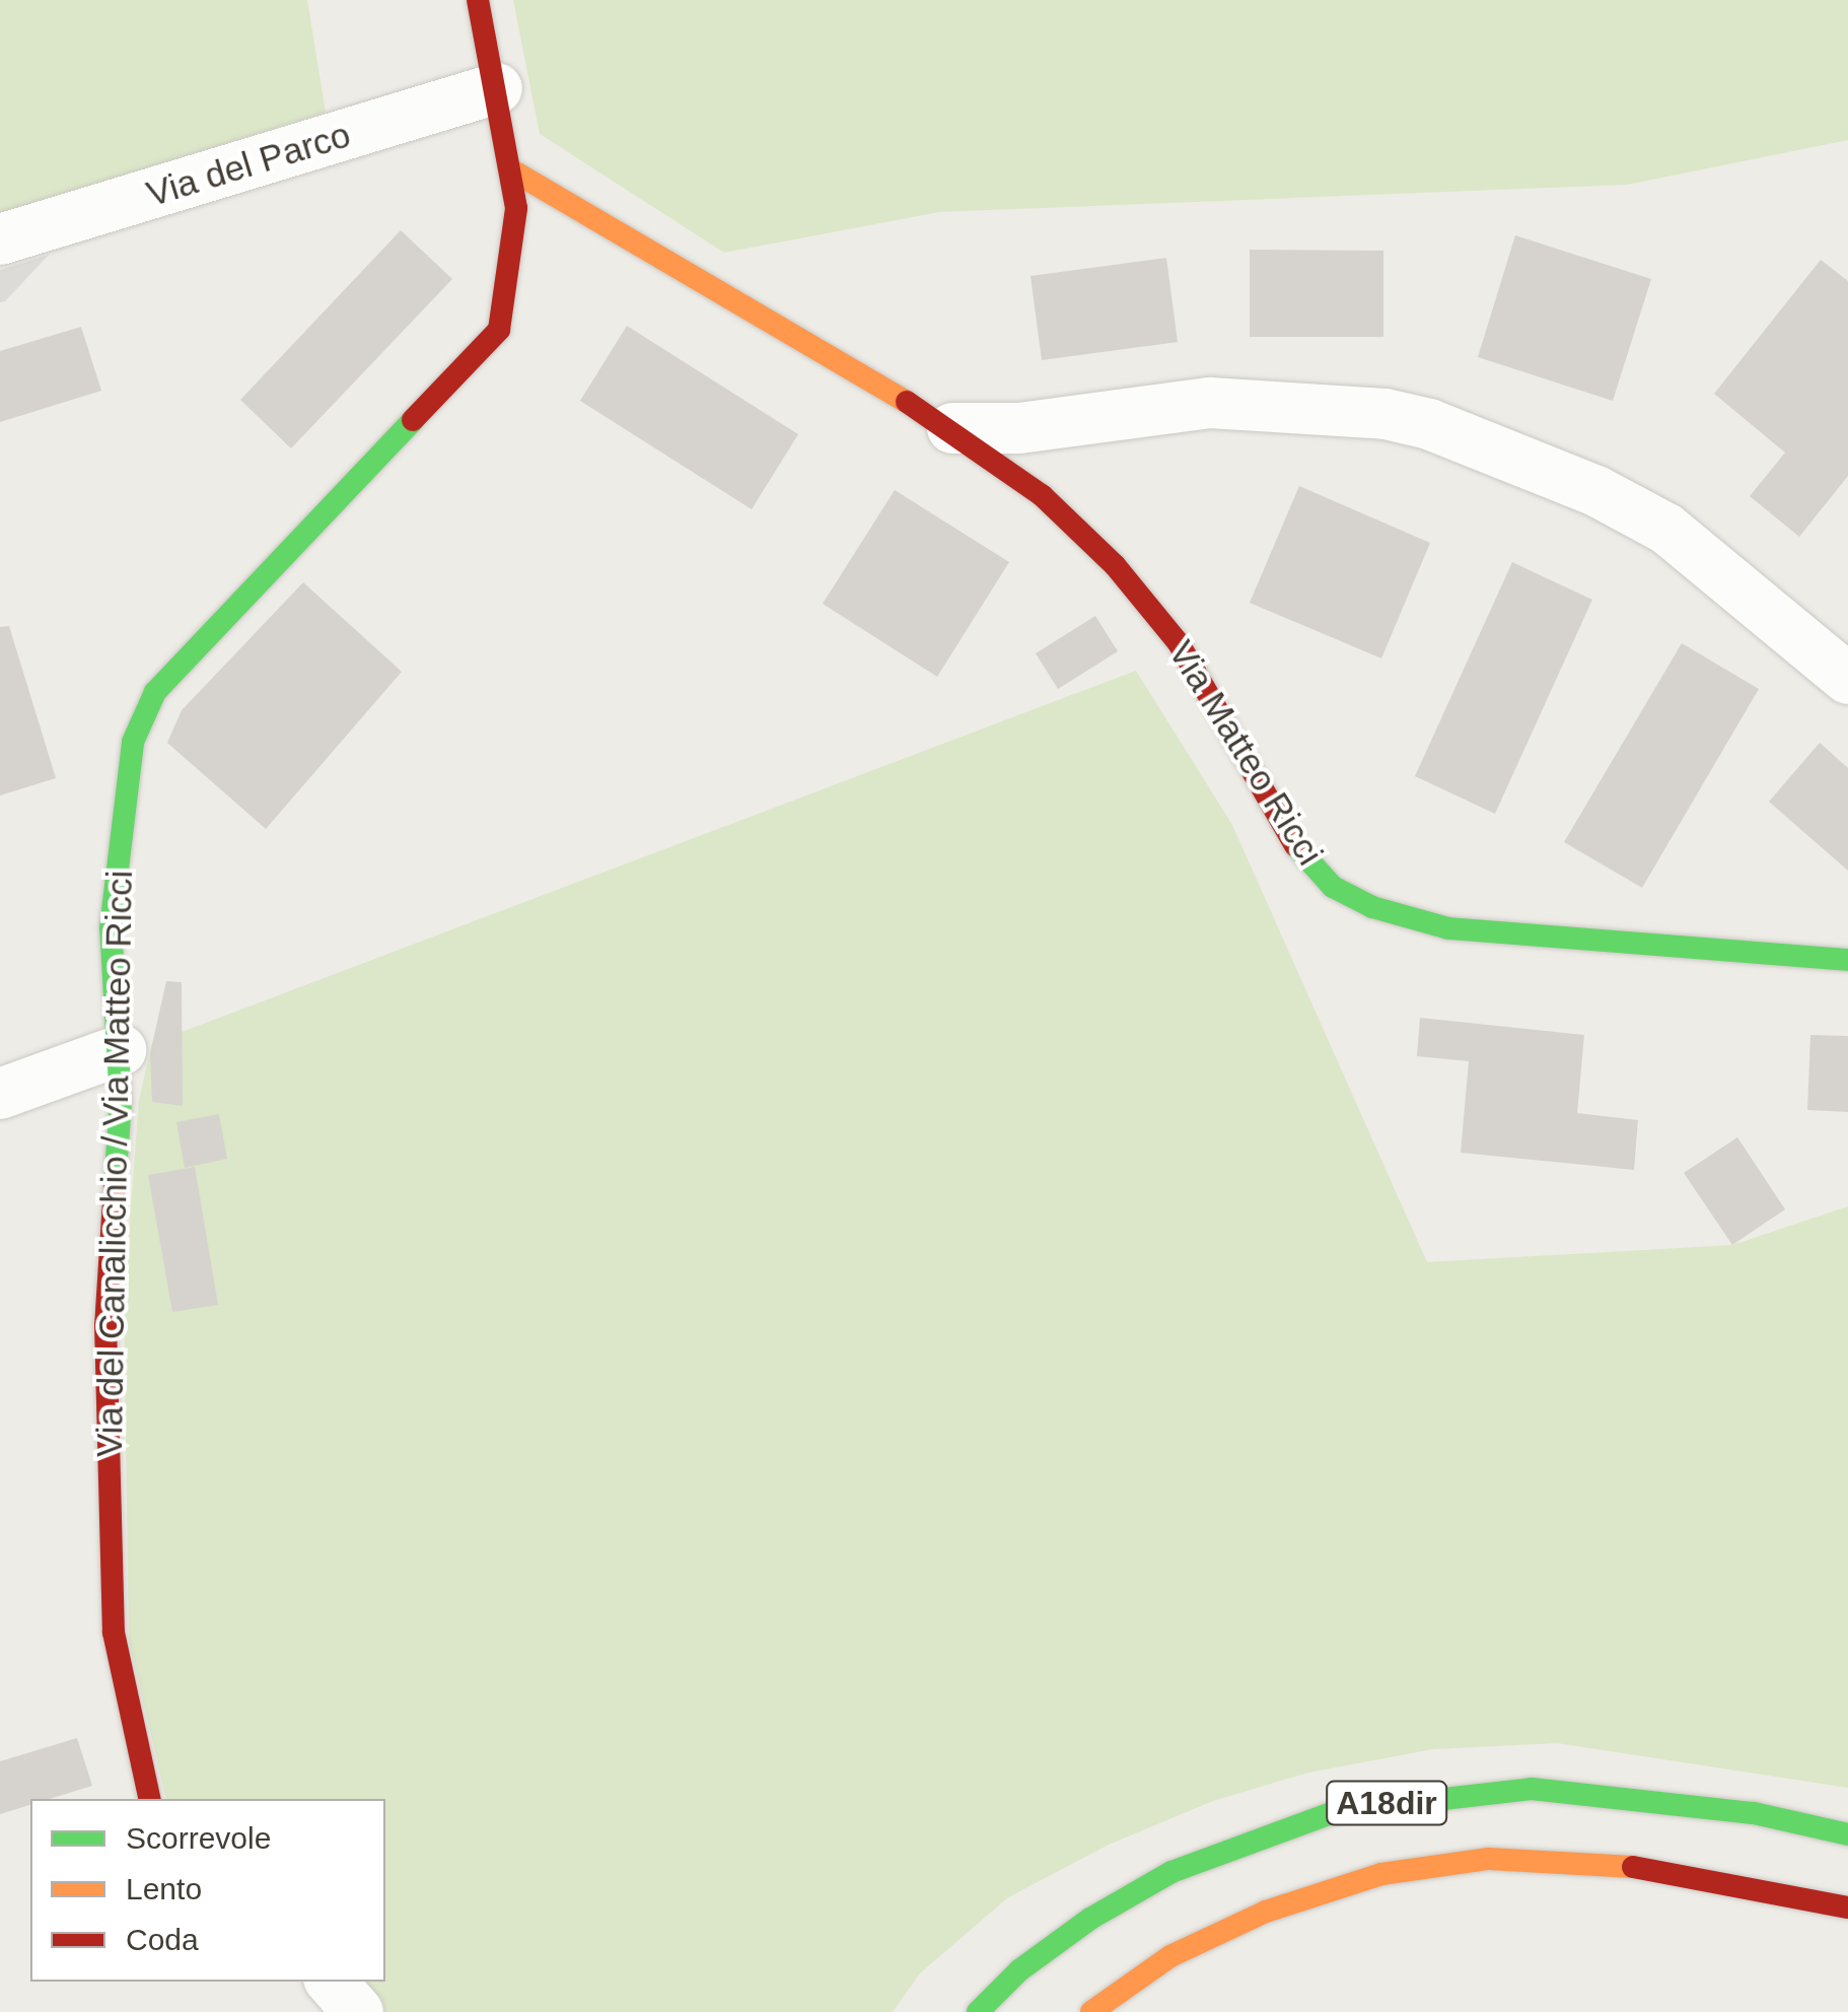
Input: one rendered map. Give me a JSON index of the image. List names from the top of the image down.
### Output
{
  "streets": {
    "main road": ["Via Matteo Ricci", "Via del Canalicchio / Via Matteo Ricci", "A18dir"],
    "street": ["Via del Parco"]
  },
  "crossings": [
    ["Via del Parco", "Via del Canalicchio / Via Matteo Ricci"],
    ["Via Matteo Ricci", "Via del Canalicchio / Via Matteo Ricci"]
  ],
  "legend": ["Scorrevole", "Lento", "Coda"]
}
